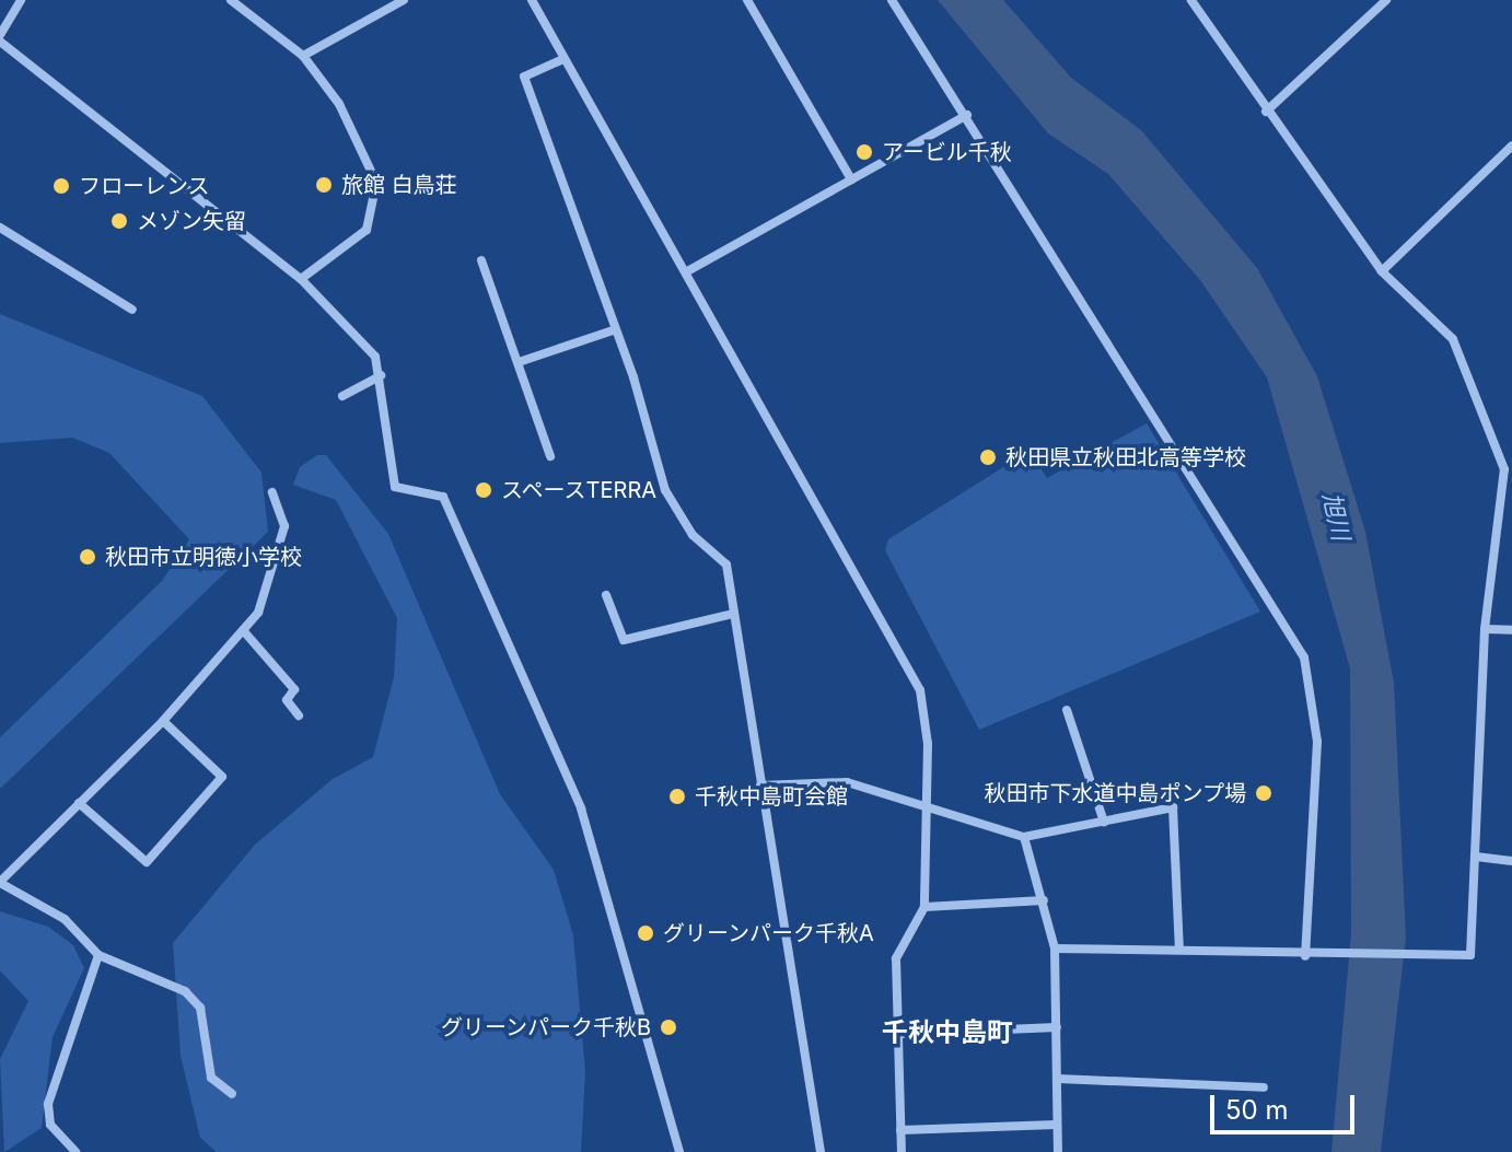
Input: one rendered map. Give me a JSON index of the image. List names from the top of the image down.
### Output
{
  "districts": ["千秋中島町"],
  "water": ["旭川"],
  "places": [
    "アービル千秋",
    "旅館 白鳥荘",
    "フローレンス",
    "メゾン矢留",
    "秋田県立秋田北高等学校",
    "スペースTERRA",
    "秋田市立明徳小学校",
    "秋田市下水道中島ポンプ場",
    "千秋中島町会館",
    "グリーンパーク千秋A",
    "グリーンパーク千秋B"
  ],
  "scale_bar": "50 m"
}
